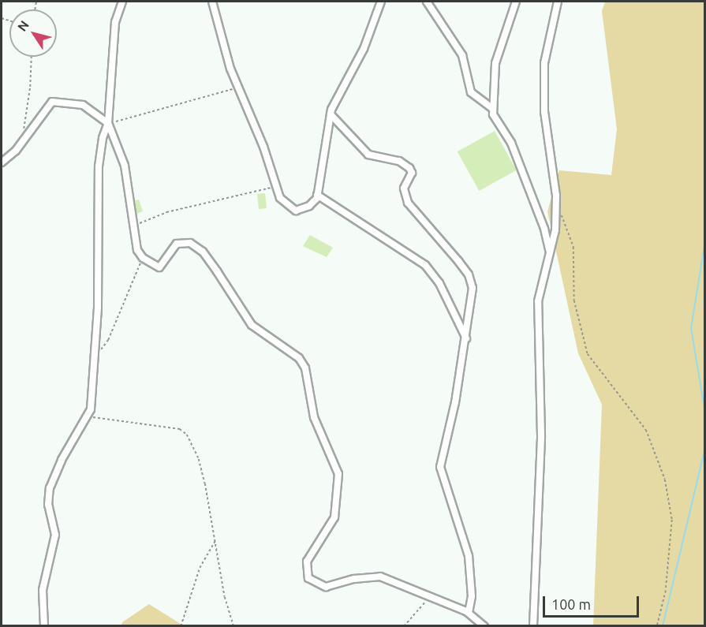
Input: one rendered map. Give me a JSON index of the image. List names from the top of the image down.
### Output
{
  "scale_bar": "100 m",
  "north": "top left"
}
